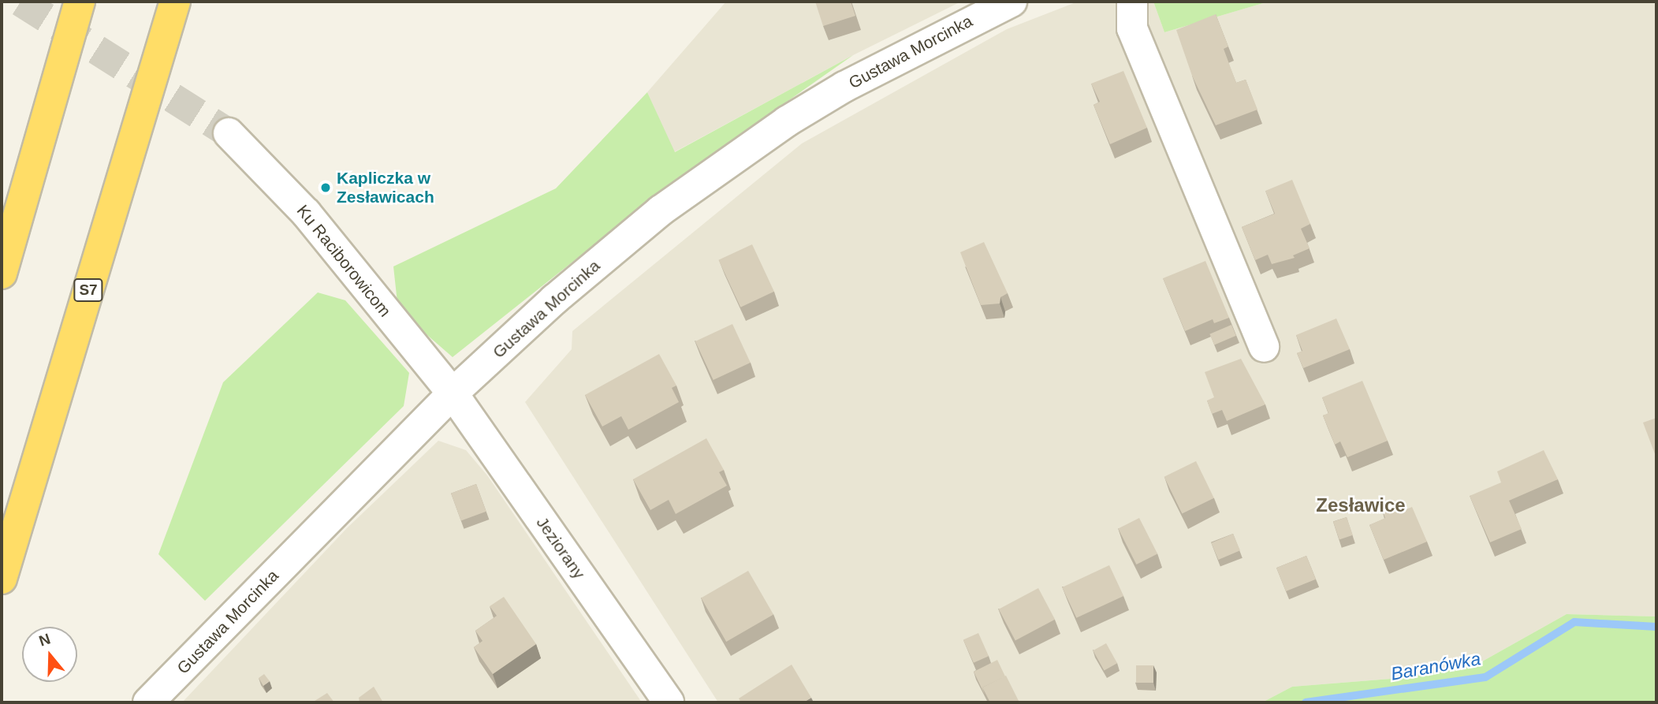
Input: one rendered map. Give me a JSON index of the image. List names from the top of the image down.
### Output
{
  "streets": {
    "highway": ["S7"],
    "street": ["Gustawa Morcinka", "Ku Raciborowicom", "Jeziorany"]
  },
  "crossings": [
    ["Gustawa Morcinka", "Ku Raciborowicom"],
    ["Gustawa Morcinka", "Jeziorany"],
    ["Ku Raciborowicom", "Jeziorany"]
  ],
  "districts": ["Zesławice"],
  "water": ["Baranówka"],
  "places": ["Kapliczka w Zesławicach"],
  "north": "top"
}
